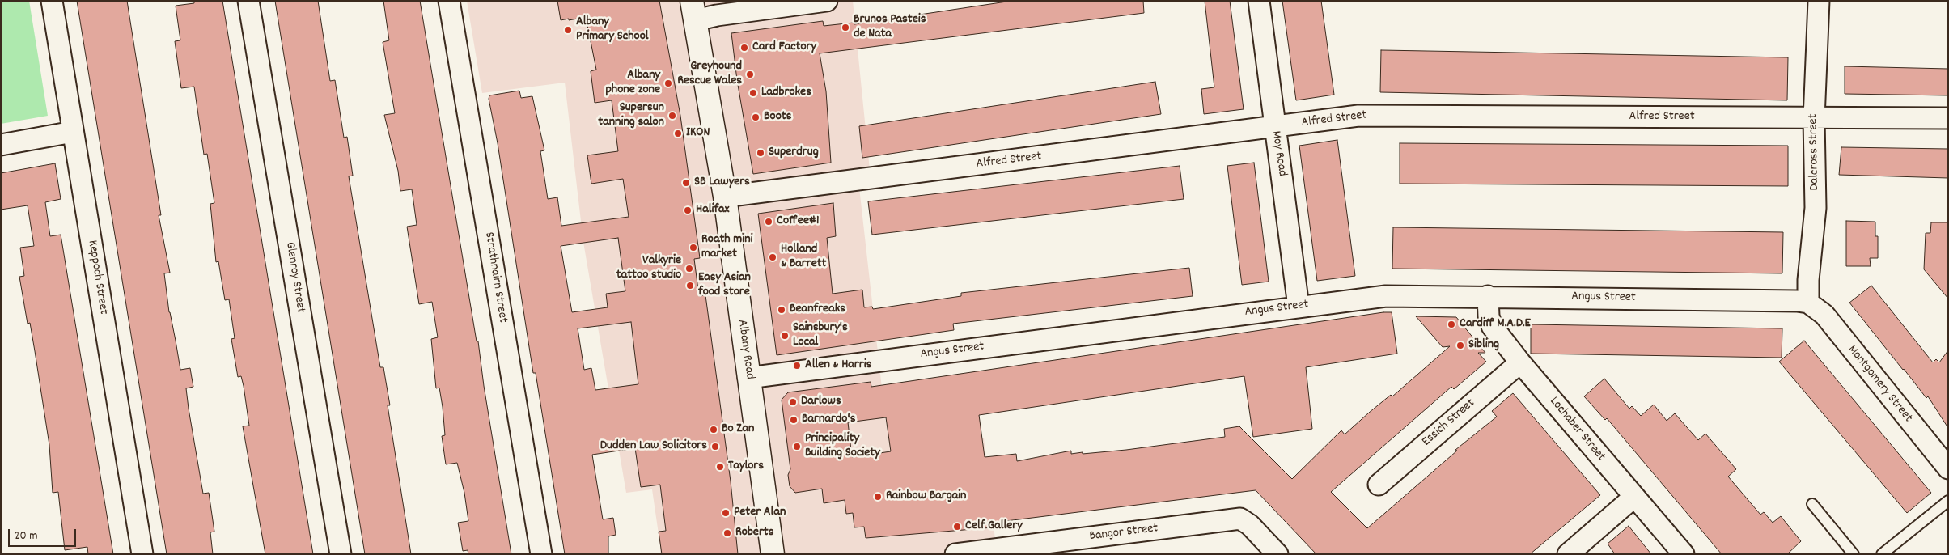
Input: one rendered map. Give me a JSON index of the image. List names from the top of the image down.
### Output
{
  "streets": {
    "main road": ["Albany Road"],
    "street": [
      "Alfred Street",
      "Dalcross Street",
      "Moy Road",
      "Keppoch Street",
      "Glenroy Street",
      "Strathnairn Street",
      "Angus Street",
      "Montgomery Street",
      "Essich Street",
      "Lochaber Street",
      "Bangor Street"
    ]
  },
  "crossings": [
    ["Alfred Street", "Dalcross Street"],
    ["Alfred Street", "Moy Road"],
    ["Alfred Street", "Albany Road"],
    ["Dalcross Street", "Angus Street"],
    ["Dalcross Street", "Montgomery Street"],
    ["Moy Road", "Angus Street"],
    ["Angus Street", "Albany Road"],
    ["Angus Street", "Montgomery Street"],
    ["Angus Street", "Lochaber Street"],
    ["Essich Street", "Lochaber Street"]
  ],
  "places": [
    "Brunos Pasteis de Nata",
    "Albany Primary School",
    "Card Factory",
    "Greyhound Rescue Wales",
    "Albany phone zone",
    "Ladbrokes",
    "Supersun tanning salon",
    "Boots",
    "IKON",
    "Superdrug",
    "SB Lawyers",
    "Halifax",
    "Coffee#1",
    "Roath mini market",
    "Holland & Barrett",
    "Valkyrie tattoo studio",
    "Easy Asian food store",
    "Beanfreaks",
    "Cardiff M.A.D.E",
    "Sainsbury's Local",
    "Sibling",
    "Allen & Harris",
    "Darlows",
    "Barnardo's",
    "Bo Zan",
    "Dudden Law Solicitors",
    "Principality Building Society",
    "Taylors",
    "Rainbow Bargain",
    "Peter Alan",
    "Celf Gallery",
    "Roberts"
  ],
  "scale_bar": "20 m"
}
